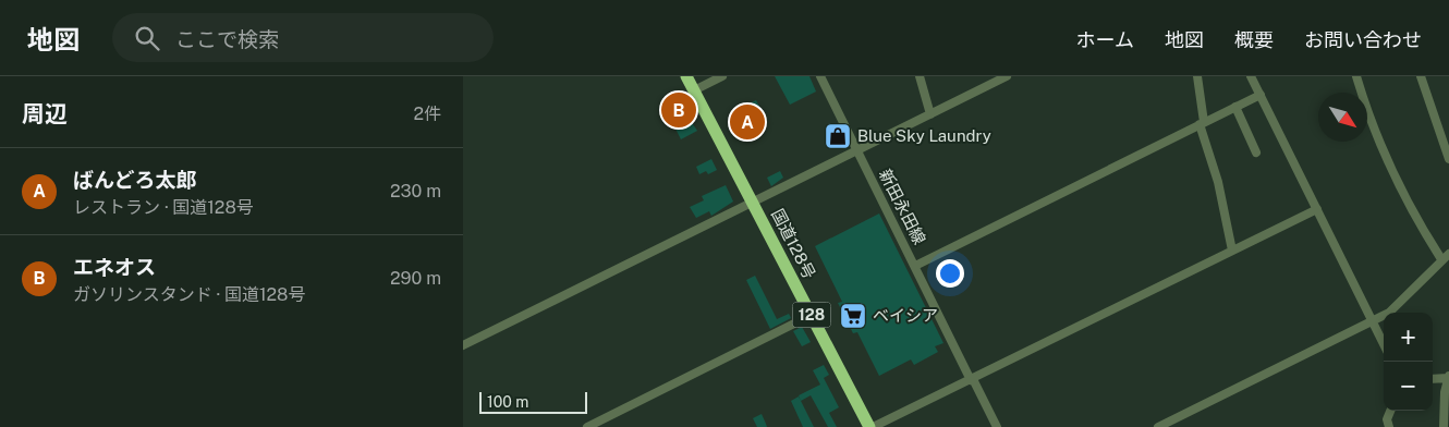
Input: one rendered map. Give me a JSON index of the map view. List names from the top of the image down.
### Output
{
  "streets": {
    "highway": ["国道128号", "128"],
    "street": ["新田永田線"]
  },
  "places": {
    "shop": ["Blue Sky Laundry"],
    "supermarket": ["ベイシア"]
  },
  "scale_bar": "100 m",
  "north": "bottom right",
  "page": {
    "header": "地図",
    "search": "ここで検索",
    "nav": [
      "ホーム",
      "地図",
      "概要",
      "お問い合わせ"
    ],
    "heading": ["周辺", "2件"],
    "pins": ["B", "A"],
    "list": [
      {
        "mark": "A",
        "name": "ばんどろ太郎",
        "note": "レストラン · 国道128号",
        "value": "230 m"
      },
      {
        "mark": "B",
        "name": "エネオス",
        "note": "ガソリンスタンド · 国道128号",
        "value": "290 m"
      }
    ],
    "map_buttons": ["+", "−"],
    "scale": "100 m"
  }
}
